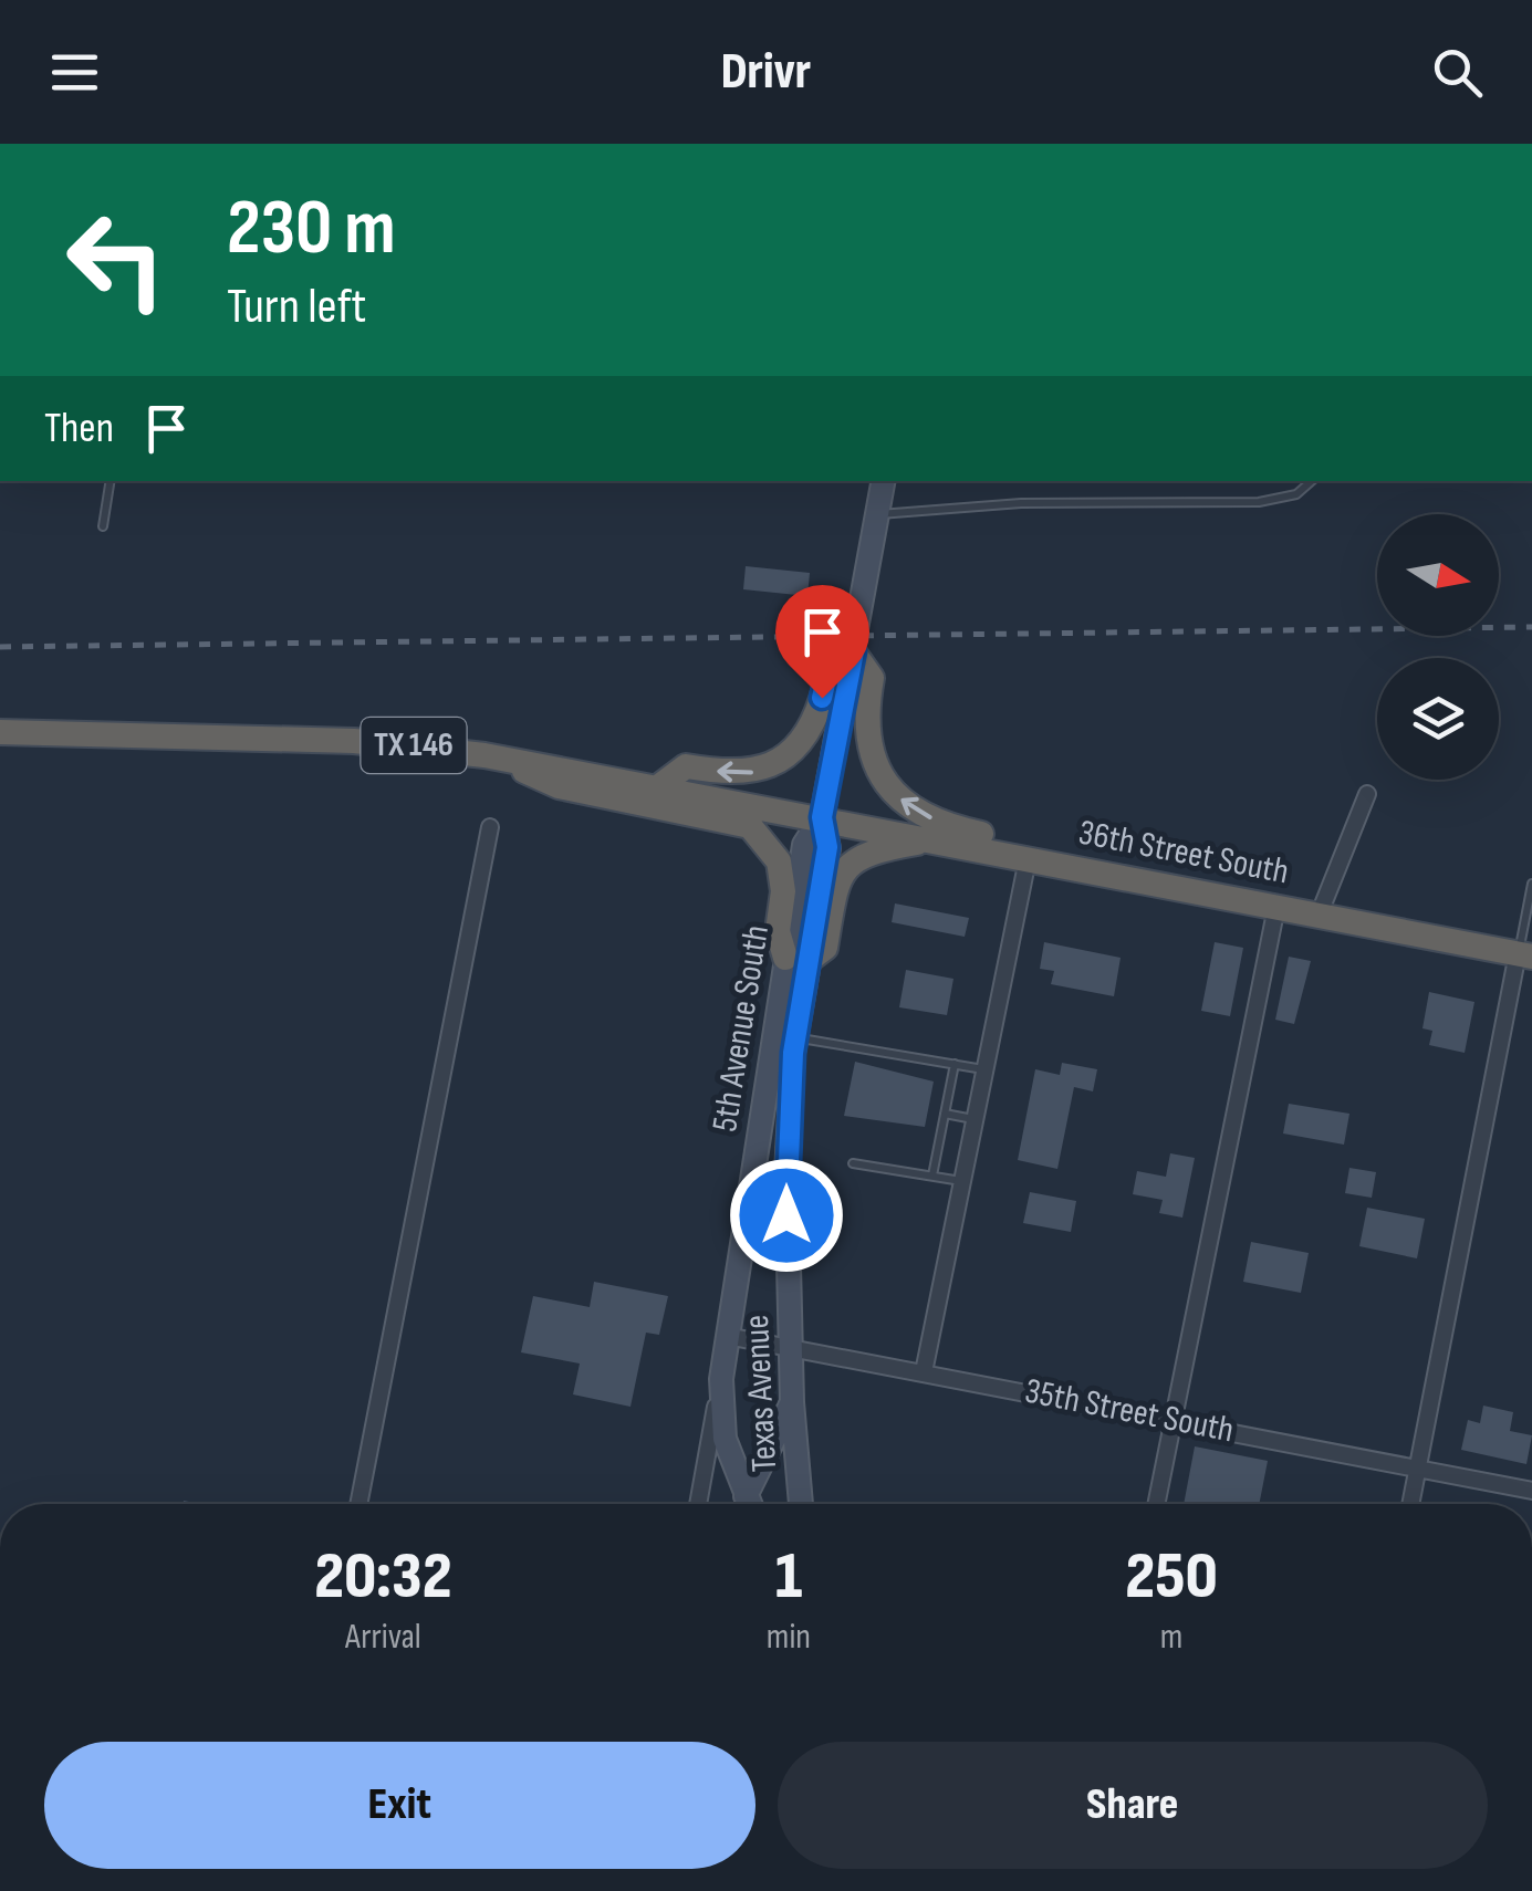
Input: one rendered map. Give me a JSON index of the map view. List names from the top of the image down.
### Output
{
  "streets": {
    "highway": ["TX 146", "36th Street South"],
    "main road": ["5th Avenue South", "Texas Avenue"],
    "street": ["35th Street South"]
  },
  "crossings": [
    ["TX 146", "36th Street South"],
    ["TX 146", "5th Avenue South"],
    ["TX 146", "Texas Avenue"],
    ["36th Street South", "5th Avenue South"],
    ["5th Avenue South", "Texas Avenue"],
    ["5th Avenue South", "35th Street South"],
    ["Texas Avenue", "35th Street South"]
  ],
  "north": "right",
  "page": {
    "header": "Drivr",
    "turn": ["230 m", "Turn left"],
    "then": "Then",
    "eta": [
      "20:32",
      "Arrival",
      "1",
      "min",
      "250",
      "m"
    ],
    "buttons": ["Exit", "Share"]
  }
}
